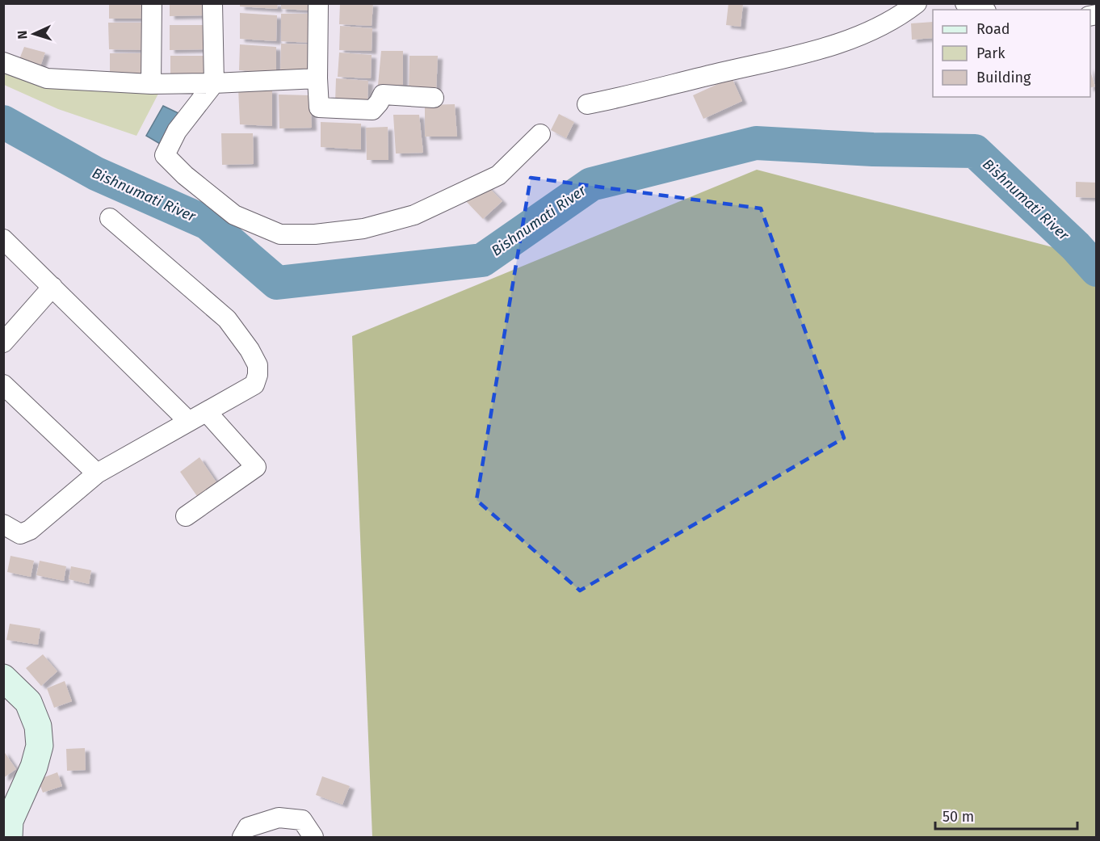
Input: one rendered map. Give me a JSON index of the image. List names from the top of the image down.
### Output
{
  "water": ["Bishnumati River"],
  "legend": ["Road", "Park", "Building"],
  "scale_bar": "50 m",
  "north": "left"
}
